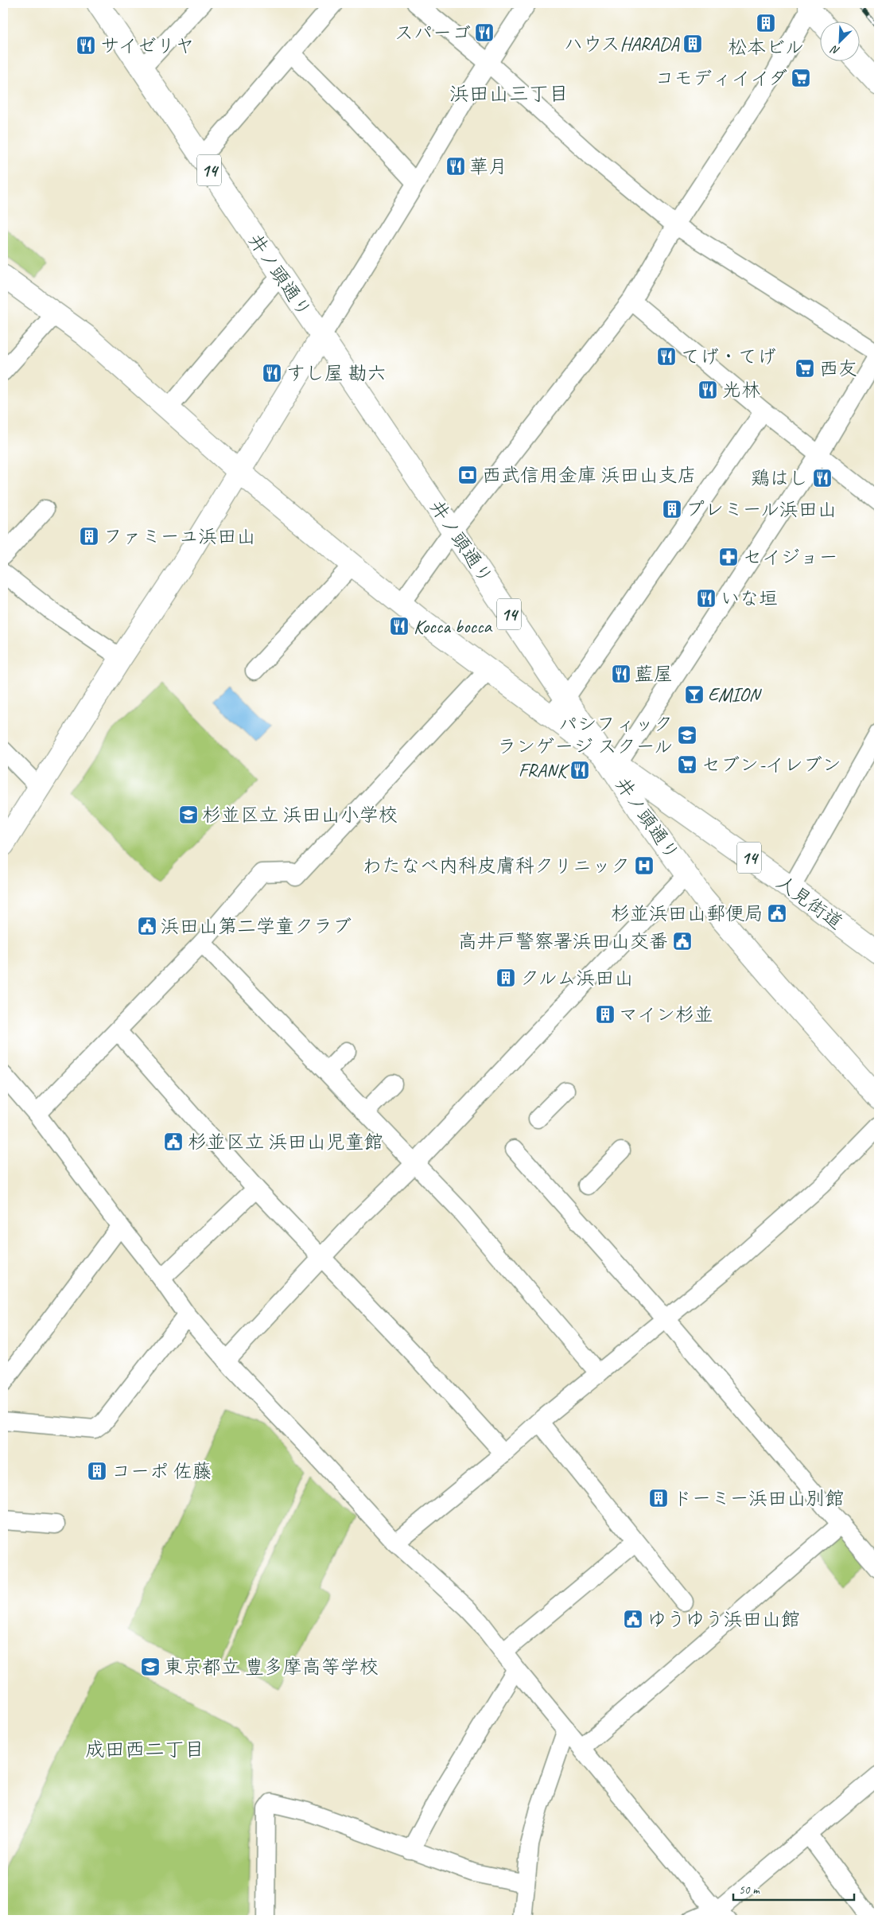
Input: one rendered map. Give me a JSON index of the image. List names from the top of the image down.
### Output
{
  "streets": {
    "main road": ["14", "井ノ頭通り", "人見街道"]
  },
  "crossings": [
    ["井ノ頭通り", "人見街道"]
  ],
  "districts": ["浜田山三丁目", "成田西二丁目"],
  "places": {
    "building": [
      "松本ビル",
      "ハウスHARADA",
      "プレミール浜田山",
      "ファミーユ浜田山",
      "クルム浜田山",
      "マイン杉並",
      "コーポ 佐藤",
      "ドーミー浜田山別館"
    ],
    "restaurant": [
      "スパーゴ",
      "サイゼリヤ",
      "華月",
      "てげ・てげ",
      "すし屋 勘六",
      "光林",
      "鶏はし",
      "いな垣",
      "Kocca bocca",
      "藍屋",
      "FRANK"
    ],
    "supermarket": ["コモディイイダ", "西友", "セブン-イレブン"],
    "bank": ["西武信用金庫 浜田山支店"],
    "pharmacy": ["セイジョー"],
    "bar": ["EMION"],
    "school or university": ["パシフィック ランゲージ スクール", "杉並区立 浜田山小学校", "東京都立 豊多摩高等学校"],
    "hospital": ["わたなべ内科皮膚科クリニック"],
    "public building": [
      "杉並浜田山郵便局",
      "浜田山第二学童クラブ",
      "高井戸警察署浜田山交番",
      "杉並区立 浜田山児童館",
      "ゆうゆう浜田山館"
    ]
  },
  "scale_bar": "50 m",
  "north": "bottom left"
}
